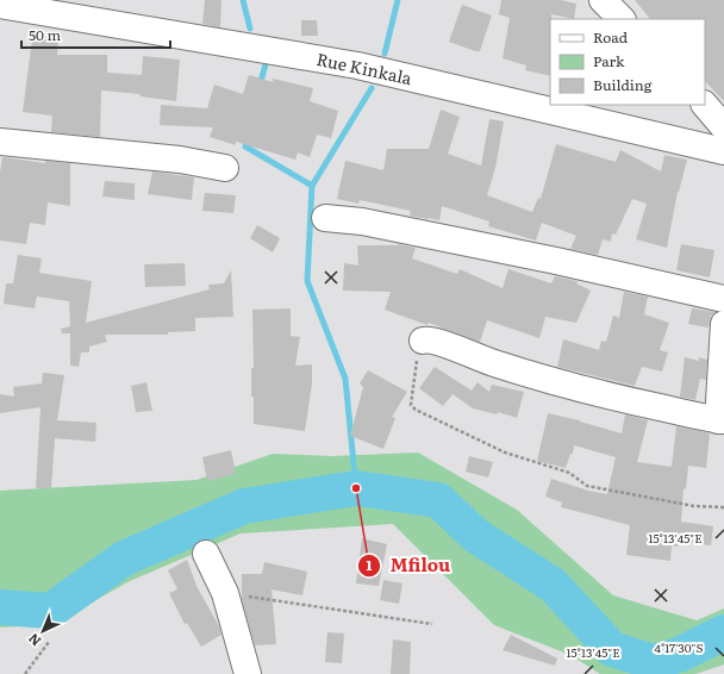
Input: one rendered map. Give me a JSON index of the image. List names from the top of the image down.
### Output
{
  "streets": {
    "street": ["Rue Kinkala"]
  },
  "places": ["Mfilou"],
  "legend": ["Road", "Park", "Building"],
  "scale_bar": "50 m",
  "north": "bottom left",
  "coordinates": ["15°13'45\"E", "4°17'30\"S"]
}
